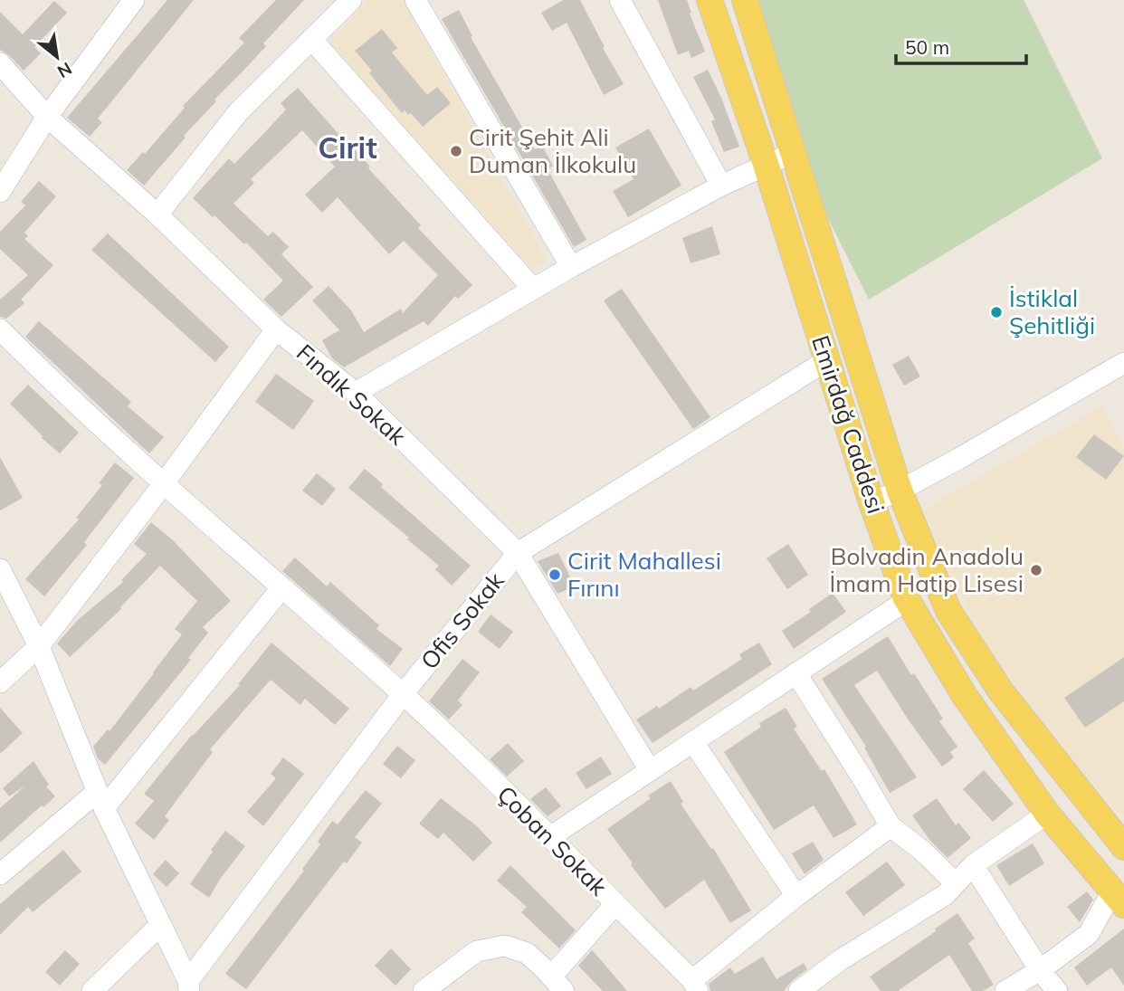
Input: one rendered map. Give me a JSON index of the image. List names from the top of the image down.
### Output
{
  "streets": {
    "main road": ["Emirdağ Caddesi"],
    "street": ["Fındık Sokak", "Ofis Sokak", "Çoban Sokak"]
  },
  "crossings": [
    ["Fındık Sokak", "Ofis Sokak"],
    ["Emirdağ Caddesi", "Ofis Sokak"],
    ["Ofis Sokak", "Çoban Sokak"]
  ],
  "districts": ["Cirit"],
  "places": [
    "Cirit Şehit Ali Duman İlkokulu",
    "İstiklal Şehitliği",
    "Bolvadin Anadolu İmam Hatip Lisesi",
    "Cirit Mahallesi Fırını"
  ],
  "scale_bar": "50 m",
  "north": "bottom right"
}
